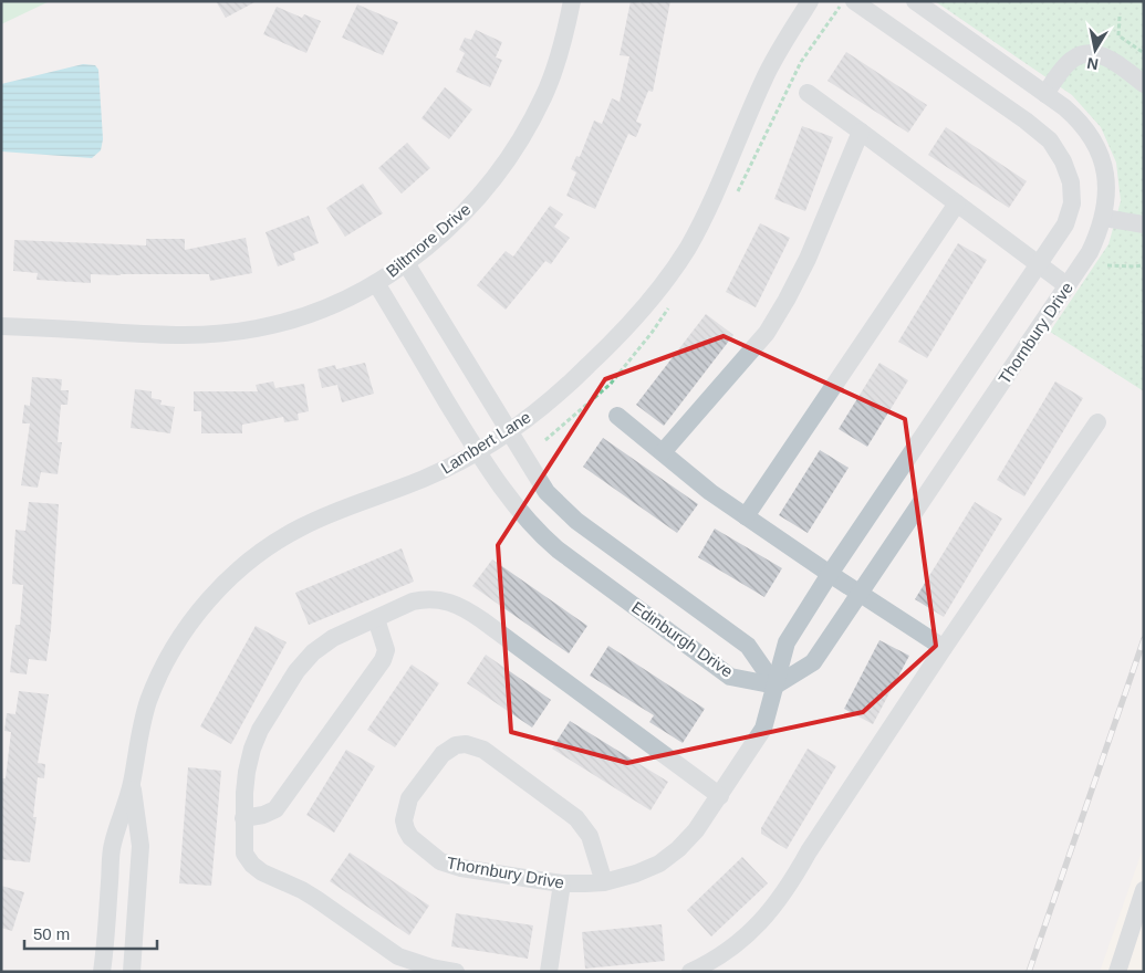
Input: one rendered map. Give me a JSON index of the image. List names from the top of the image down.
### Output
{
  "streets": {
    "street": [
      "Biltmore Drive",
      "Thornbury Drive",
      "Lambert Lane",
      "Edinburgh Drive"
    ]
  },
  "crossings": [
    ["Biltmore Drive", "Edinburgh Drive"],
    ["Thornbury Drive", "Edinburgh Drive"],
    ["Lambert Lane", "Edinburgh Drive"]
  ],
  "scale_bar": "50 m",
  "north": "bottom"
}
